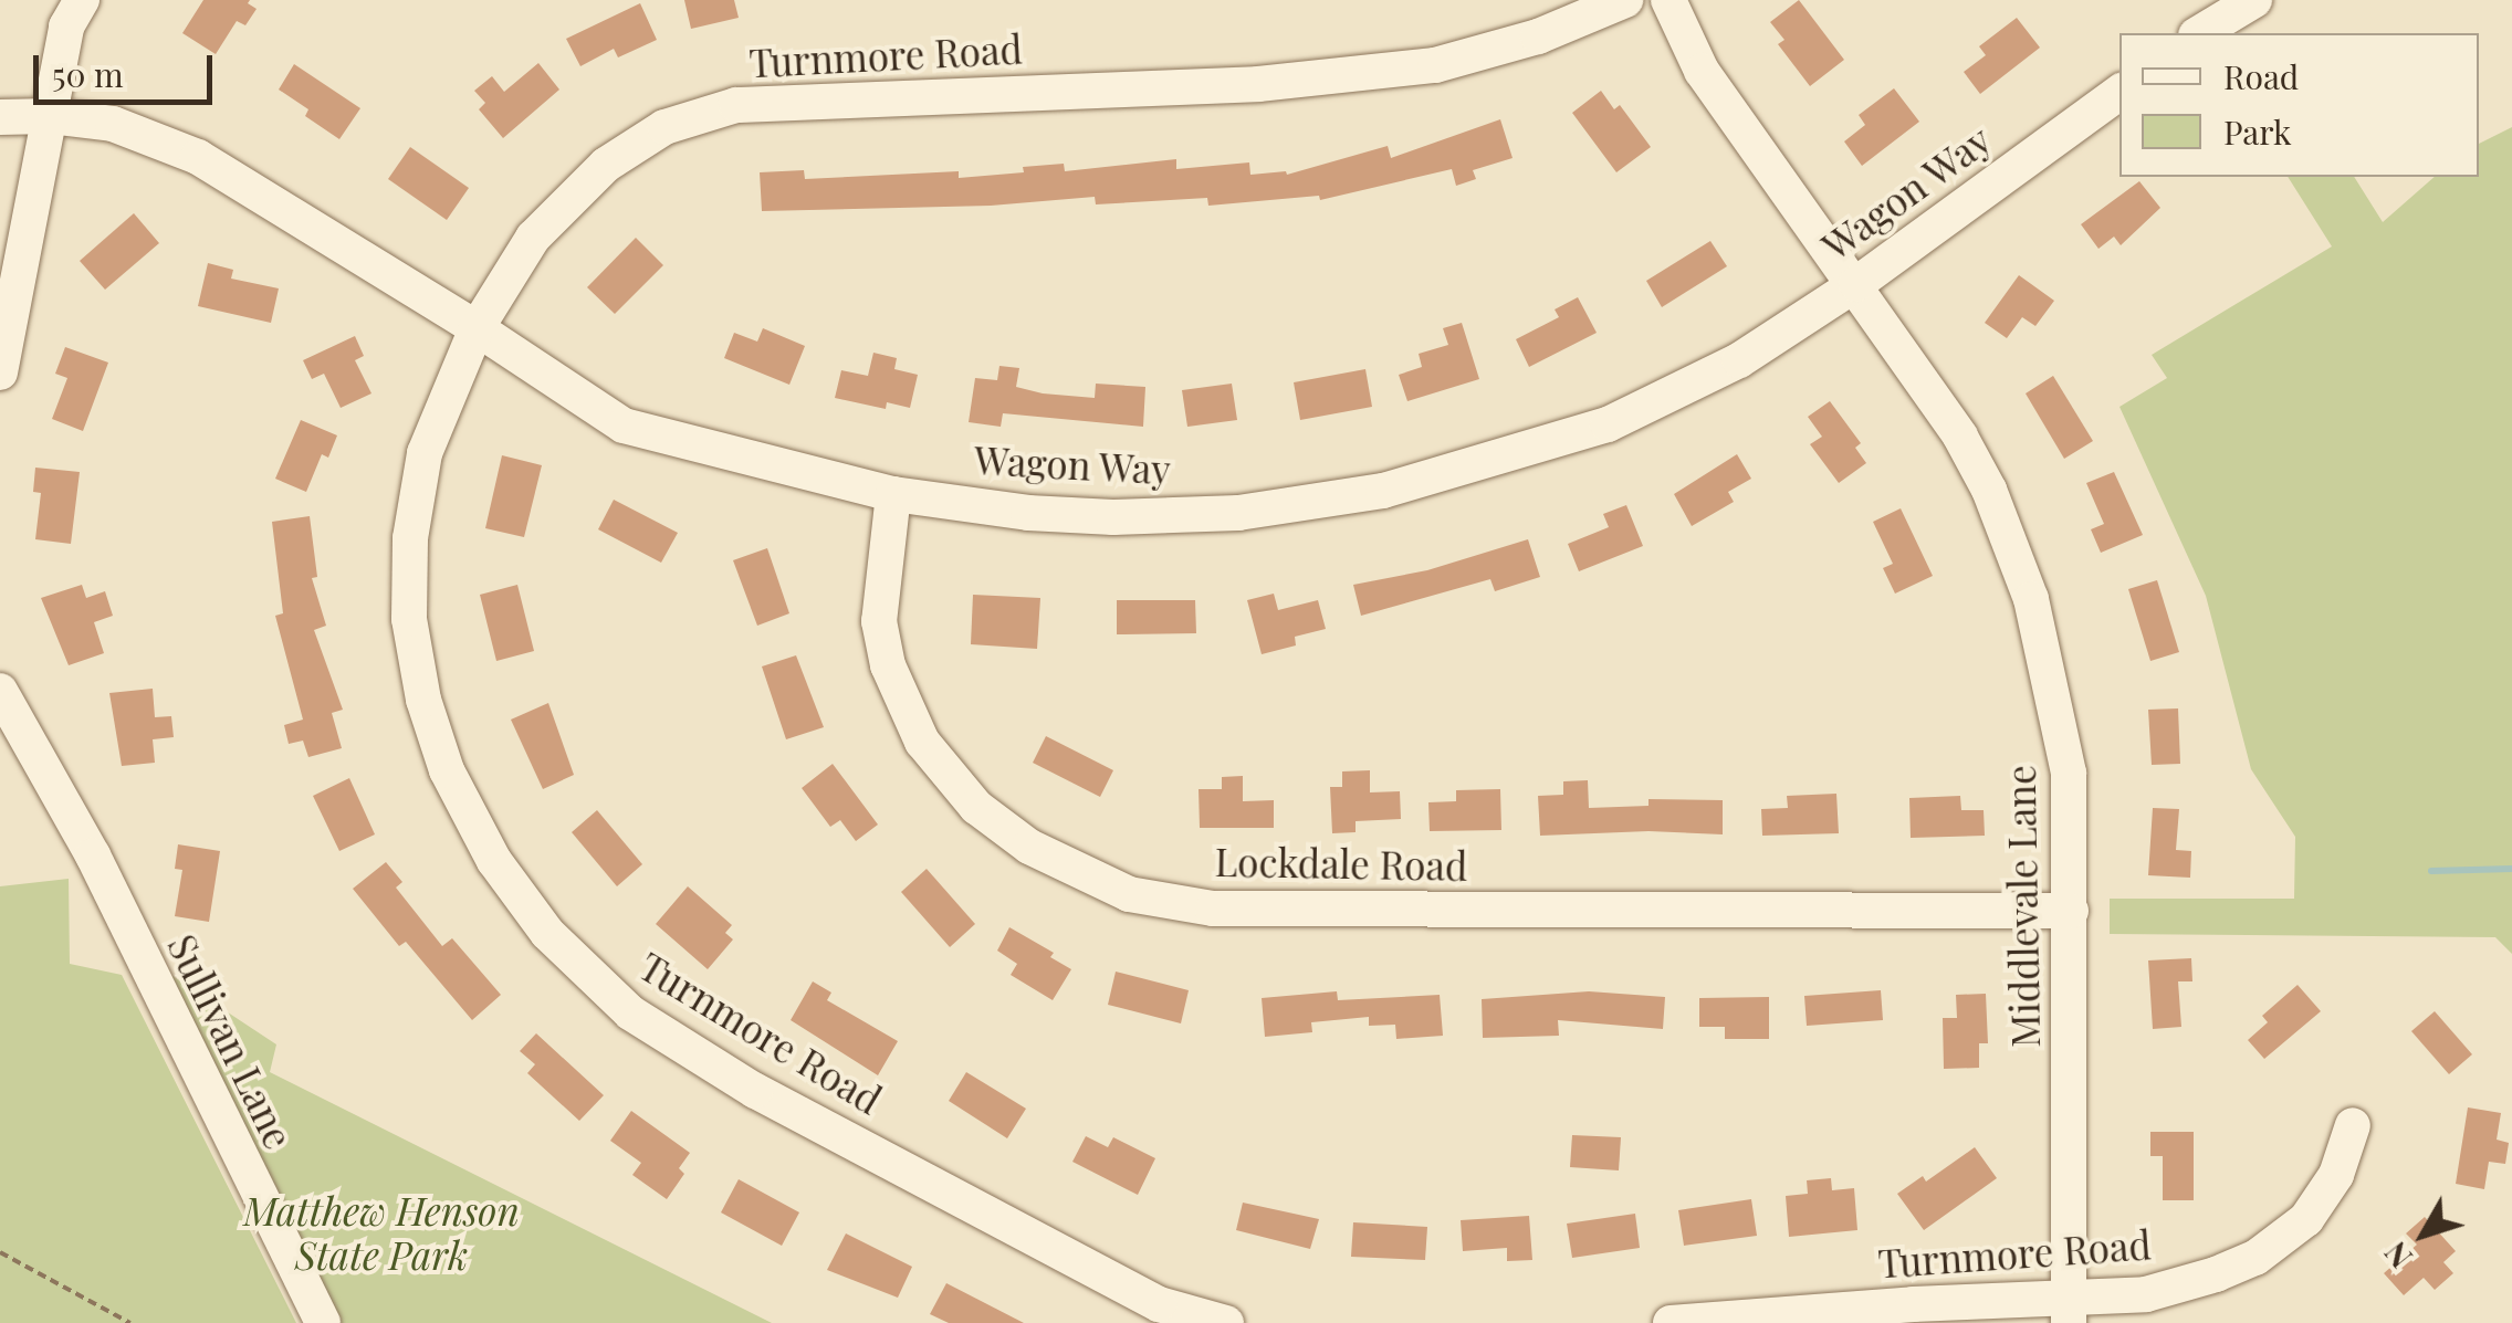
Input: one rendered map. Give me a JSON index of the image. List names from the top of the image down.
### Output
{
  "streets": {
    "street": [
      "Turnmore Road",
      "Wagon Way",
      "Lockdale Road",
      "Middlevale Lane",
      "Sullivan Lane"
    ]
  },
  "crossings": [
    ["Turnmore Road", "Wagon Way"],
    ["Turnmore Road", "Middlevale Lane"],
    ["Wagon Way", "Lockdale Road"],
    ["Wagon Way", "Middlevale Lane"],
    ["Lockdale Road", "Middlevale Lane"]
  ],
  "parks": ["Matthew Henson State Park"],
  "legend": ["Road", "Park"],
  "scale_bar": "50 m",
  "north": "bottom left"
}
